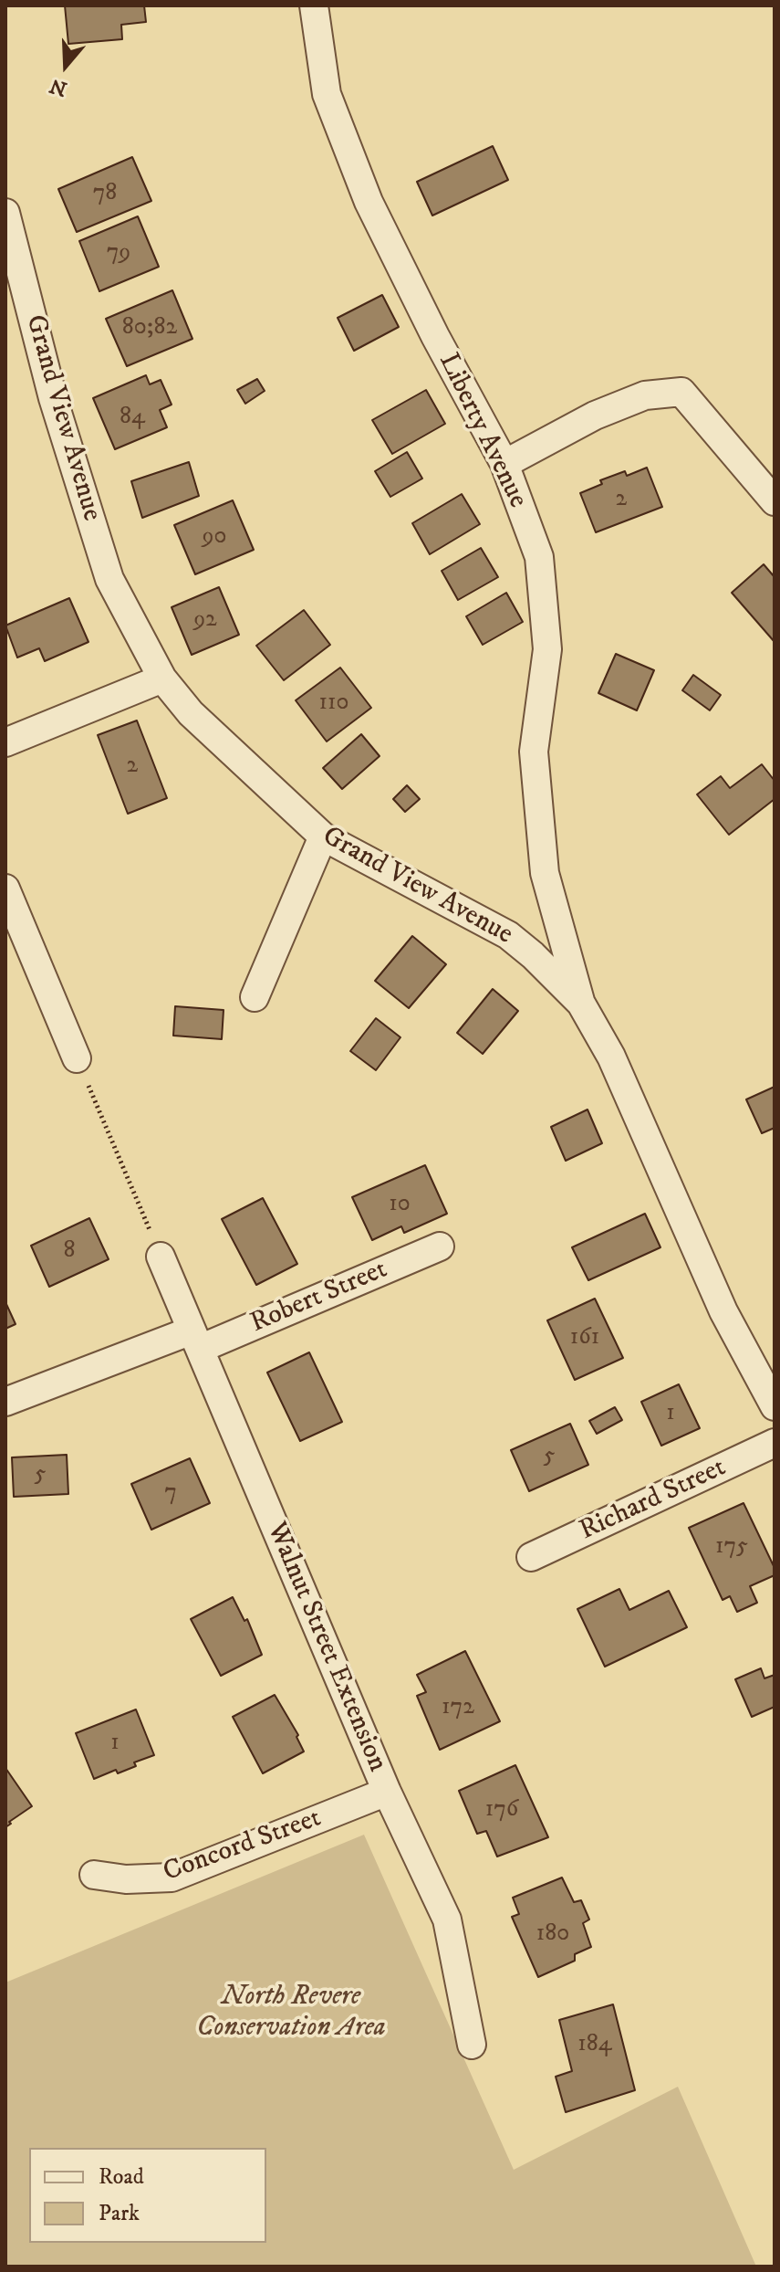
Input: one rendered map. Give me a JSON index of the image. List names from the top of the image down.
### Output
{
  "streets": {
    "street": [
      "Grand View Avenue",
      "Liberty Avenue",
      "Robert Street",
      "Richard Street",
      "Walnut Street Extension",
      "Concord Street"
    ]
  },
  "crossings": [
    ["Grand View Avenue", "Liberty Avenue"],
    ["Robert Street", "Walnut Street Extension"],
    ["Walnut Street Extension", "Concord Street"]
  ],
  "parks": ["North Revere Conservation Area"],
  "house_numbers": [
    "78",
    "79",
    "80;82",
    "84",
    "2",
    "90",
    "92",
    "110",
    "2",
    "10",
    "8",
    "161",
    "1",
    "5",
    "5",
    "7",
    "175",
    "172",
    "1",
    "176",
    "180",
    "184"
  ],
  "legend": ["Road", "Park"],
  "north": "bottom"
}
